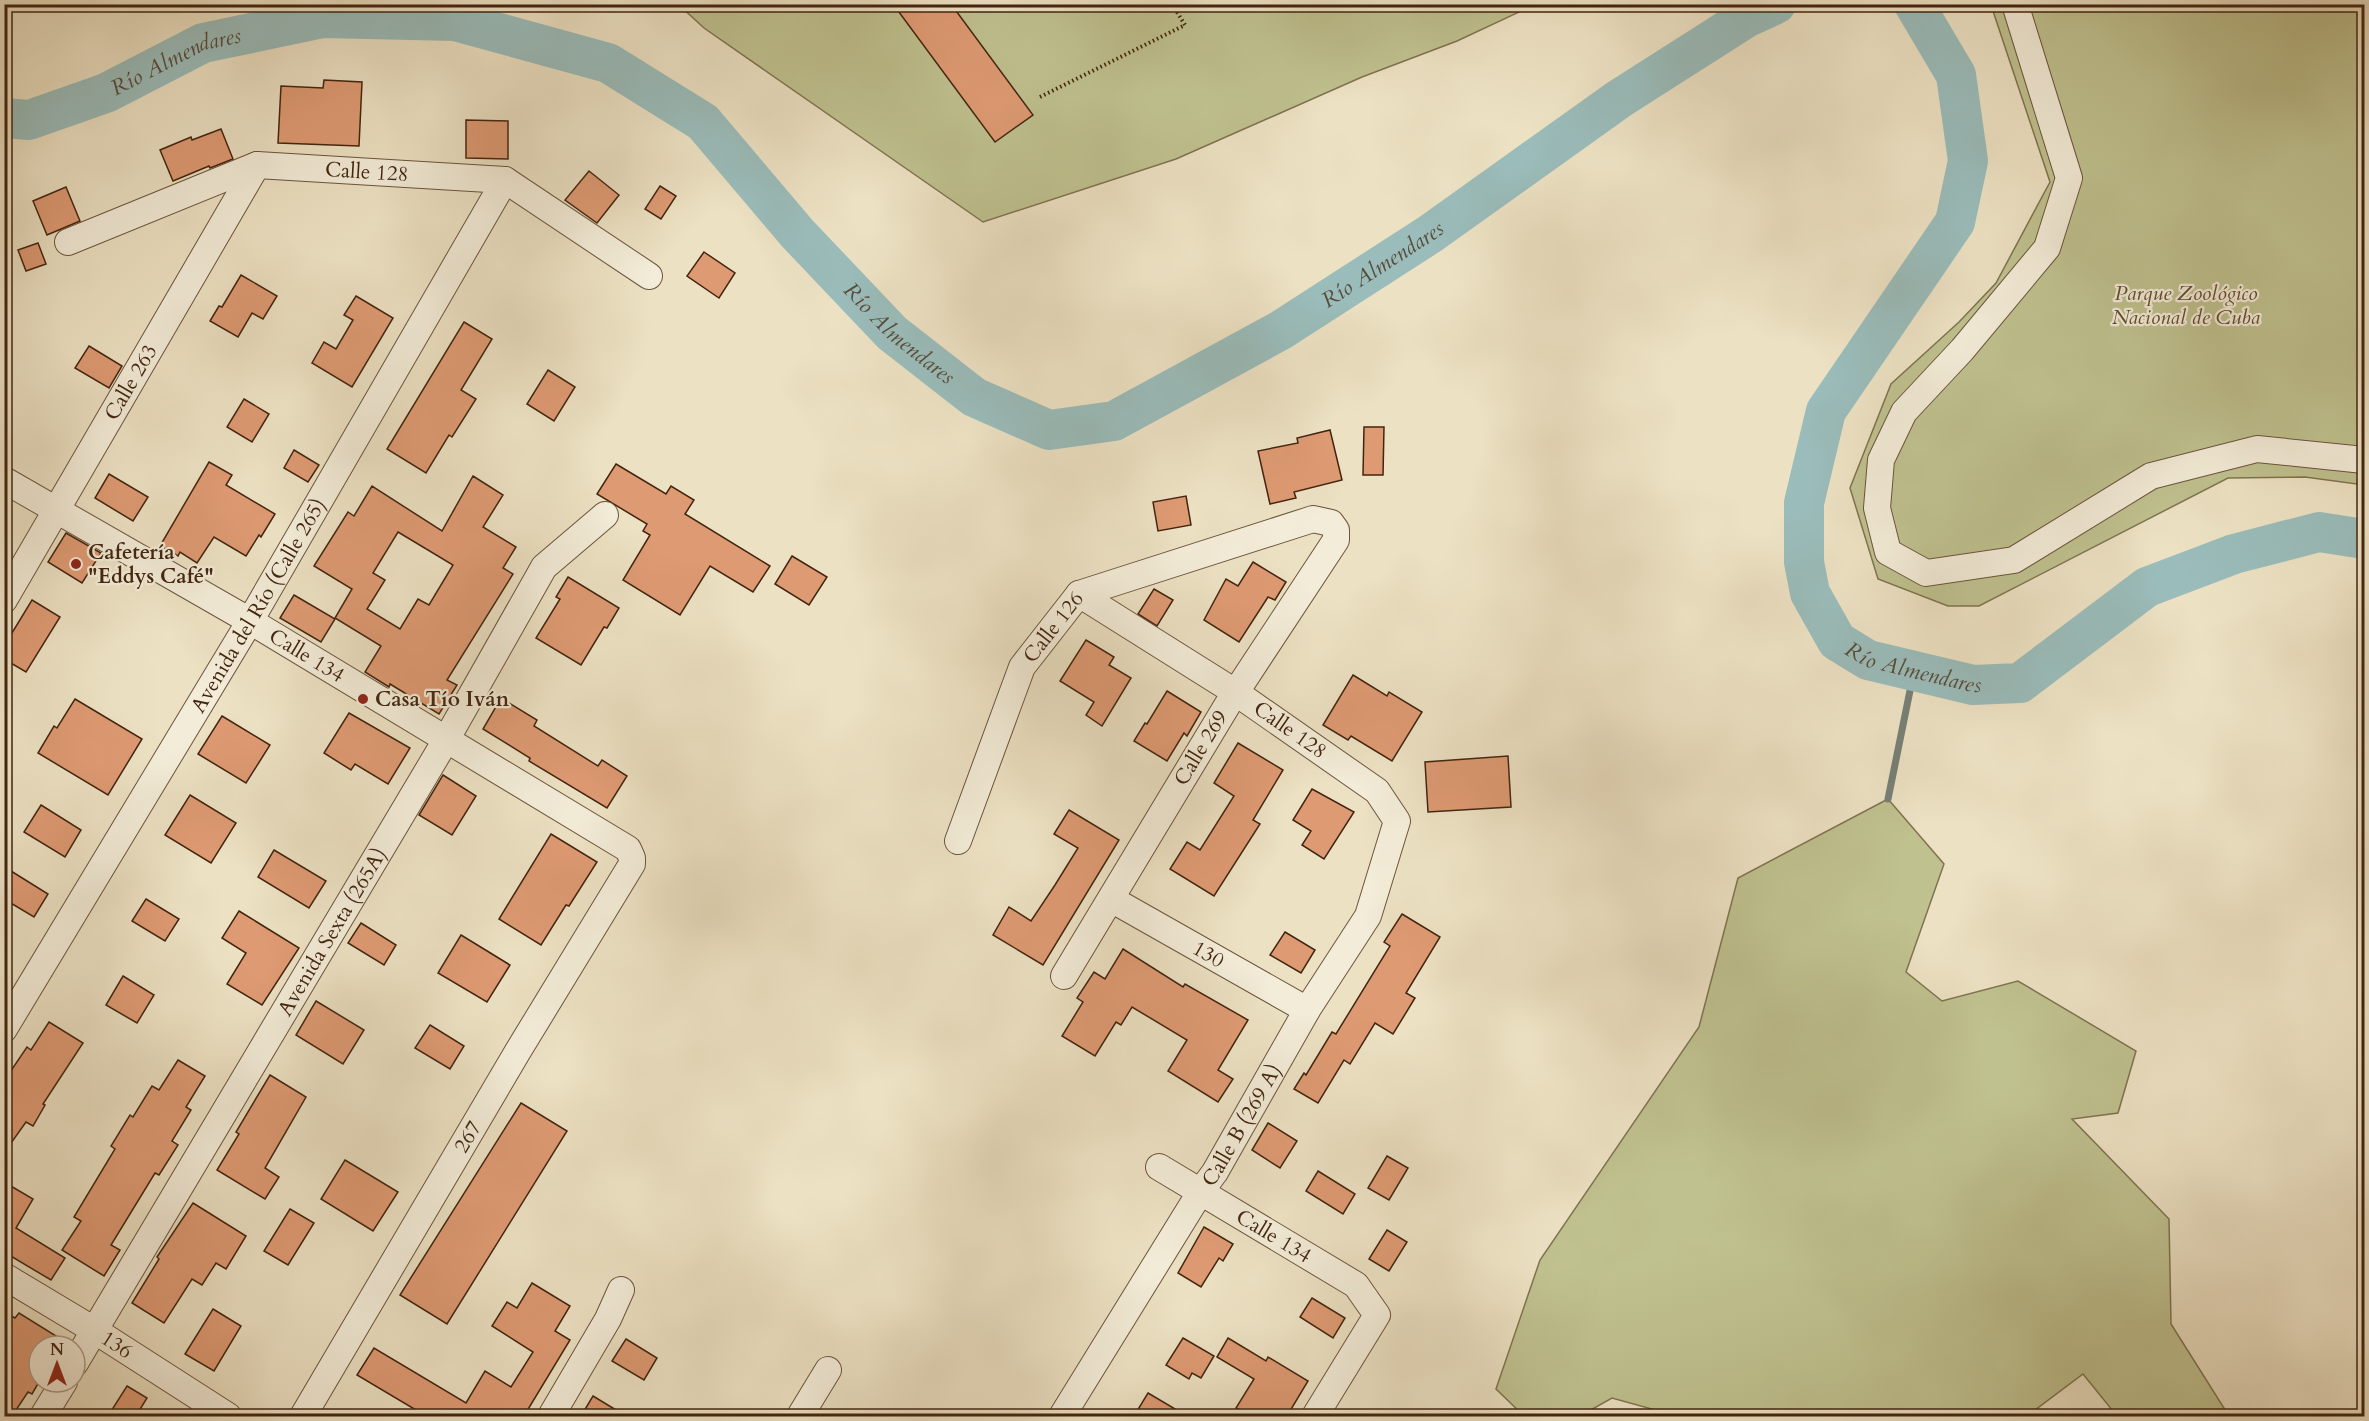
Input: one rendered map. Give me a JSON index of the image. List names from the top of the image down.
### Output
{
  "streets": {
    "street": [
      "Calle 128",
      "Calle 263",
      "Avenida del Río (Calle 265)",
      "Calle 126",
      "Calle 134",
      "Calle 269",
      "Avenida Sexta (265A)",
      "130",
      "Calle B (269 A)",
      "267",
      "136"
    ]
  },
  "crossings": [
    ["Calle 128", "Calle 263"],
    ["Calle 128", "Avenida del Río (Calle 265)"],
    ["Calle 128", "Calle 126"],
    ["Calle 128", "Calle 269"],
    ["Calle 128", "Calle B (269 A)"],
    ["Calle 263", "Calle 134"],
    ["Avenida del Río (Calle 265)", "Calle 134"],
    ["Calle 126", "Calle 269"],
    ["Calle 134", "Avenida Sexta (265A)"],
    ["Calle 134", "Calle B (269 A)"],
    ["Calle 134", "267"],
    ["Calle 269", "130"],
    ["Avenida Sexta (265A)", "136"],
    ["130", "Calle B (269 A)"]
  ],
  "water": ["Río Almendares"],
  "parks": ["Parque Zoológico Nacional de Cuba"],
  "places": ["Cafetería \"Eddys Café\"", "Casa Tío Iván"],
  "north": "top"
}
